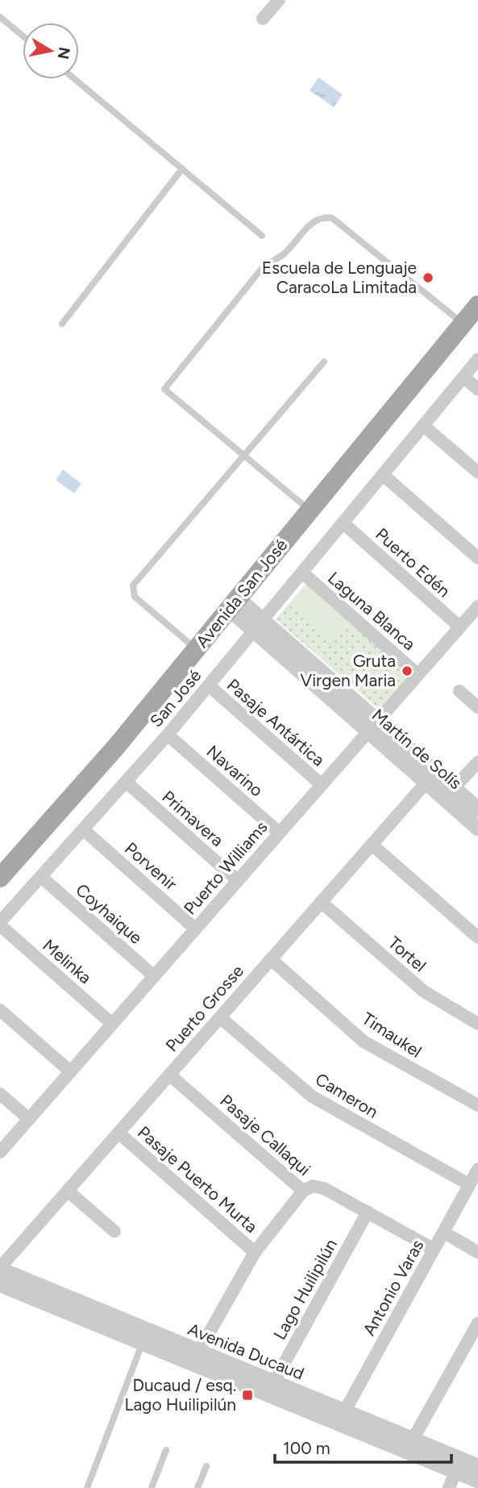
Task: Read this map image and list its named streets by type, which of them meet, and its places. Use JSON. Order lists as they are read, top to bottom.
{
  "streets": {
    "main road": ["Avenida San José"],
    "street": [
      "Puerto Edén",
      "Laguna Blanca",
      "San José",
      "Pasaje Antártica",
      "Martín de Solís",
      "Navarino",
      "Primavera",
      "Porvenir",
      "Puerto Williams",
      "Coyhaique",
      "Tortel",
      "Melinka",
      "Puerto Grosse",
      "Timaukel",
      "Cameron",
      "Pasaje Callaqui",
      "Pasaje Puerto Murta",
      "Antonio Varas",
      "Lago Huilipilún",
      "Avenida Ducaud"
    ]
  },
  "crossings": [
    ["Puerto Edén", "San José"],
    ["Puerto Edén", "Puerto Williams"],
    ["Avenida San José", "Martín de Solís"],
    ["Laguna Blanca", "San José"],
    ["Laguna Blanca", "Puerto Williams"],
    ["San José", "Pasaje Antártica"],
    ["San José", "Martín de Solís"],
    ["San José", "Navarino"],
    ["San José", "Primavera"],
    ["San José", "Porvenir"],
    ["San José", "Coyhaique"],
    ["San José", "Melinka"],
    ["Pasaje Antártica", "Puerto Williams"],
    ["Martín de Solís", "Puerto Williams"],
    ["Martín de Solís", "Puerto Grosse"],
    ["Navarino", "Puerto Williams"],
    ["Primavera", "Puerto Williams"],
    ["Porvenir", "Puerto Williams"],
    ["Puerto Williams", "Coyhaique"],
    ["Puerto Williams", "Melinka"],
    ["Tortel", "Puerto Grosse"],
    ["Puerto Grosse", "Timaukel"],
    ["Puerto Grosse", "Cameron"],
    ["Puerto Grosse", "Pasaje Callaqui"],
    ["Puerto Grosse", "Pasaje Puerto Murta"],
    ["Puerto Grosse", "Avenida Ducaud"],
    ["Cameron", "Antonio Varas"],
    ["Pasaje Callaqui", "Antonio Varas"],
    ["Pasaje Callaqui", "Lago Huilipilún"],
    ["Antonio Varas", "Avenida Ducaud"],
    ["Lago Huilipilún", "Avenida Ducaud"]
  ],
  "places": {
    "other": ["Escuela de Lenguaje CaracoLa Limitada", "Gruta Virgen Maria"],
    "transit": ["Ducaud / esq. Lago Huilipilún"]
  },
  "scale_bar": "100 m",
  "north": "right"
}
